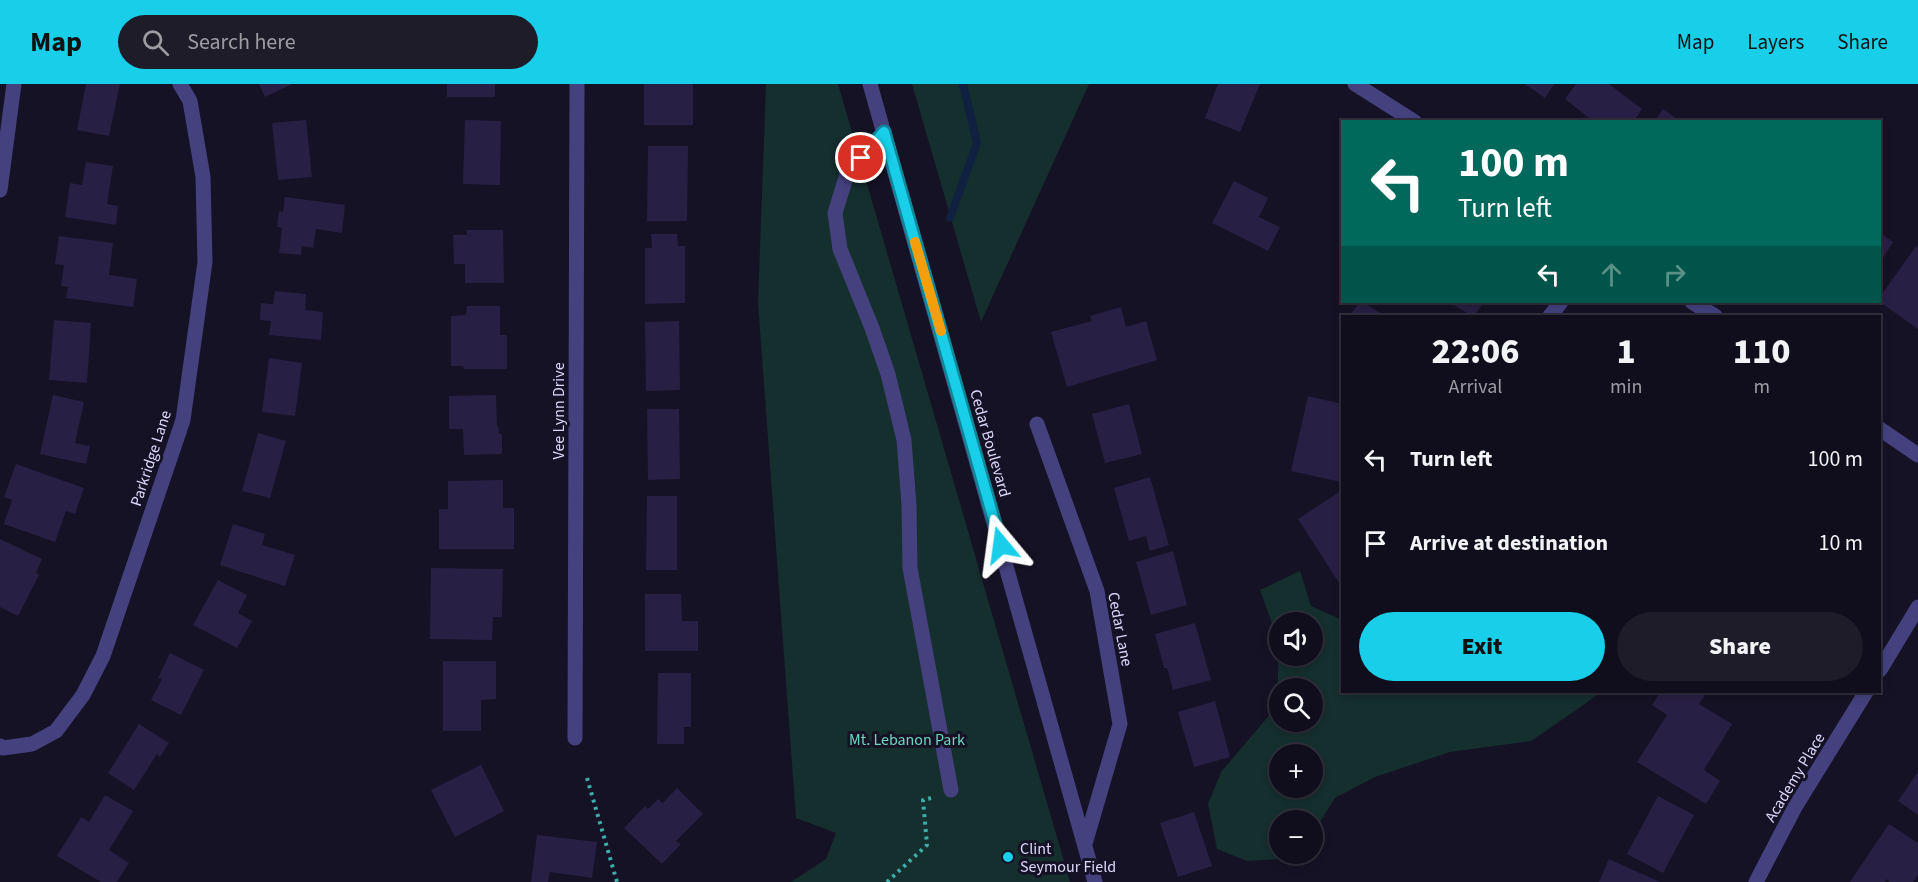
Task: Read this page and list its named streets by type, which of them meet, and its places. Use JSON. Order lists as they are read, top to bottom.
{
  "streets": {
    "street": [
      "Vee Lynn Drive",
      "Cedar Boulevard",
      "Parkridge Lane",
      "Cedar Lane",
      "Academy Place"
    ]
  },
  "crossings": [
    ["Cedar Boulevard", "Cedar Lane"]
  ],
  "parks": ["Mt. Lebanon Park"],
  "places": ["Clint Seymour Field"],
  "page": {
    "header": "Map",
    "search": "Search here",
    "nav": ["Map", "Layers", "Share"],
    "turn": ["100 m", "Turn left"],
    "eta": [
      "22:06",
      "Arrival",
      "1",
      "min",
      "110",
      "m"
    ],
    "list": [
      {
        "name": "Turn left",
        "value": "100 m"
      },
      {
        "name": "Arrive at destination",
        "value": "10 m"
      }
    ],
    "buttons": ["Exit", "Share"],
    "map_buttons": ["+", "−"]
  }
}
